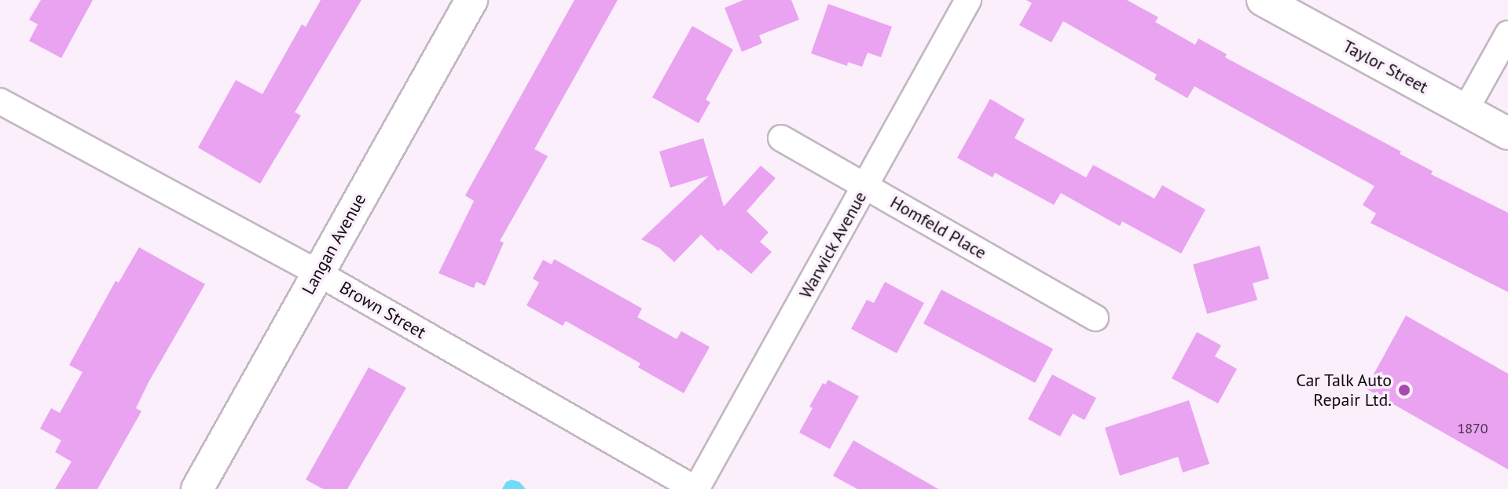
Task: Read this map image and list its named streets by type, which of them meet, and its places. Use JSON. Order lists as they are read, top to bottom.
{
  "streets": {
    "street": [
      "Taylor Street",
      "Homfeld Place",
      "Langan Avenue",
      "Warwick Avenue",
      "Brown Street"
    ]
  },
  "crossings": [
    ["Homfeld Place", "Warwick Avenue"],
    ["Langan Avenue", "Brown Street"],
    ["Warwick Avenue", "Brown Street"]
  ],
  "places": ["Car Talk Auto Repair Ltd."],
  "house_numbers": ["1870"]
}
